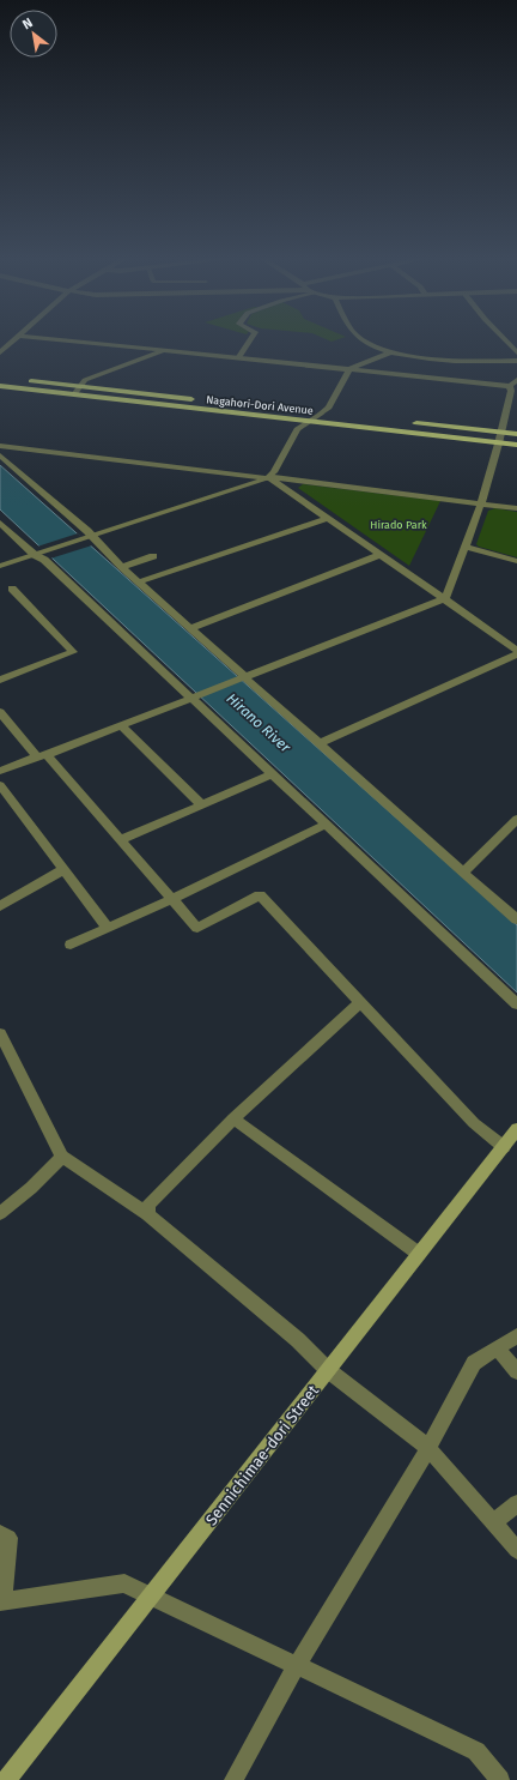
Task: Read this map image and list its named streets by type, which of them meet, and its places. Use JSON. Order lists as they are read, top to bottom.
{
  "streets": {
    "highway": ["Nagahori-Dori Avenue"],
    "main road": ["Sennichimae-dori Street"]
  },
  "water": ["Hirano River"],
  "parks": ["Hirado Park"],
  "north": "top left"
}
